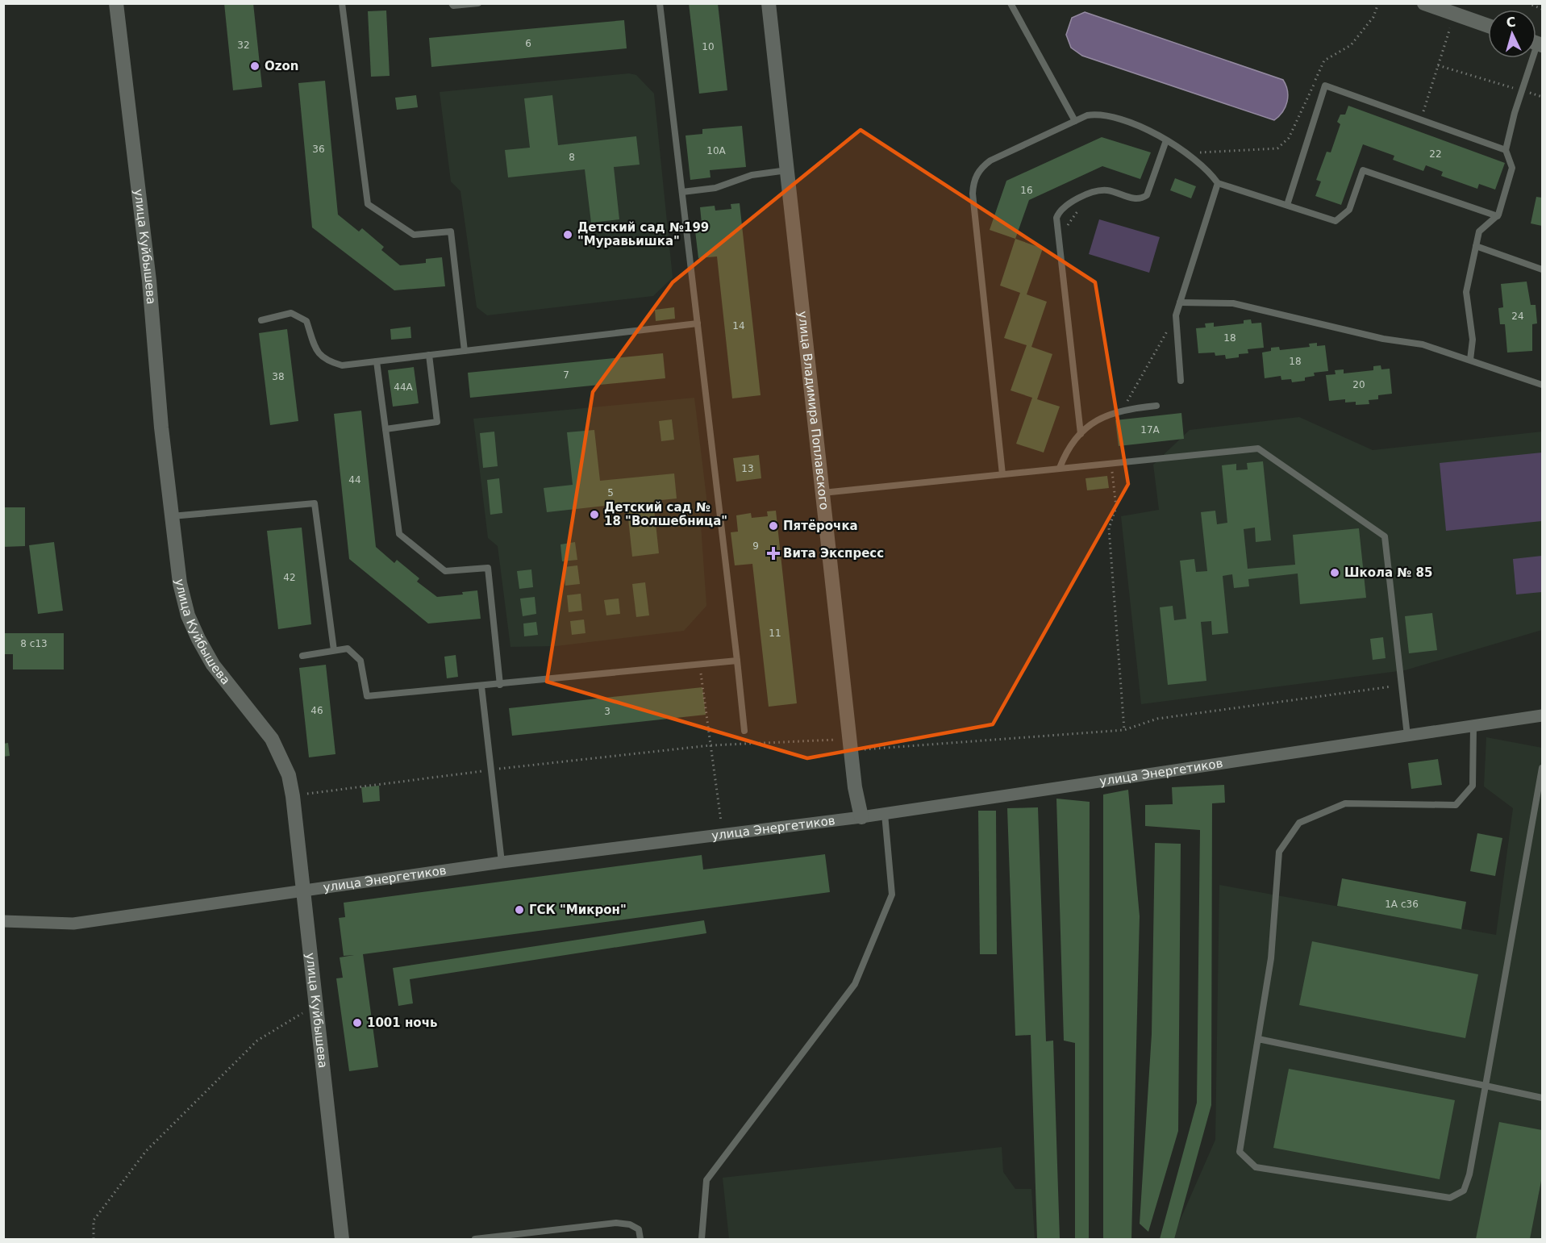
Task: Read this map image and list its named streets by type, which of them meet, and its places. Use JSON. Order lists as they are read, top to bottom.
{
  "streets": {
    "main road": ["улица Куйбышева", "улица Владимира Поплавского"],
    "street": ["улица Энергетиков"]
  },
  "crossings": [
    ["улица Куйбышева", "улица Энергетиков"],
    ["улица Владимира Поплавского", "улица Энергетиков"]
  ],
  "places": {
    "other": [
      "Ozon",
      "Детский сад №199 \"Муравьишка\"",
      "Детский сад № 18 \"Волшебница\"",
      "Пятёрочка",
      "Школа № 85",
      "ГСК \"Микрон\"",
      "1001 ночь"
    ],
    "health": ["Вита Экспресс"]
  },
  "house_numbers": [
    "6",
    "32",
    "10",
    "36",
    "10А",
    "22",
    "8",
    "16",
    "24",
    "14",
    "18",
    "18",
    "7",
    "38",
    "20",
    "44А",
    "17А",
    "13",
    "44",
    "5",
    "9",
    "42",
    "11",
    "8 с13",
    "46",
    "3",
    "1А с36"
  ],
  "north": "top"
}
